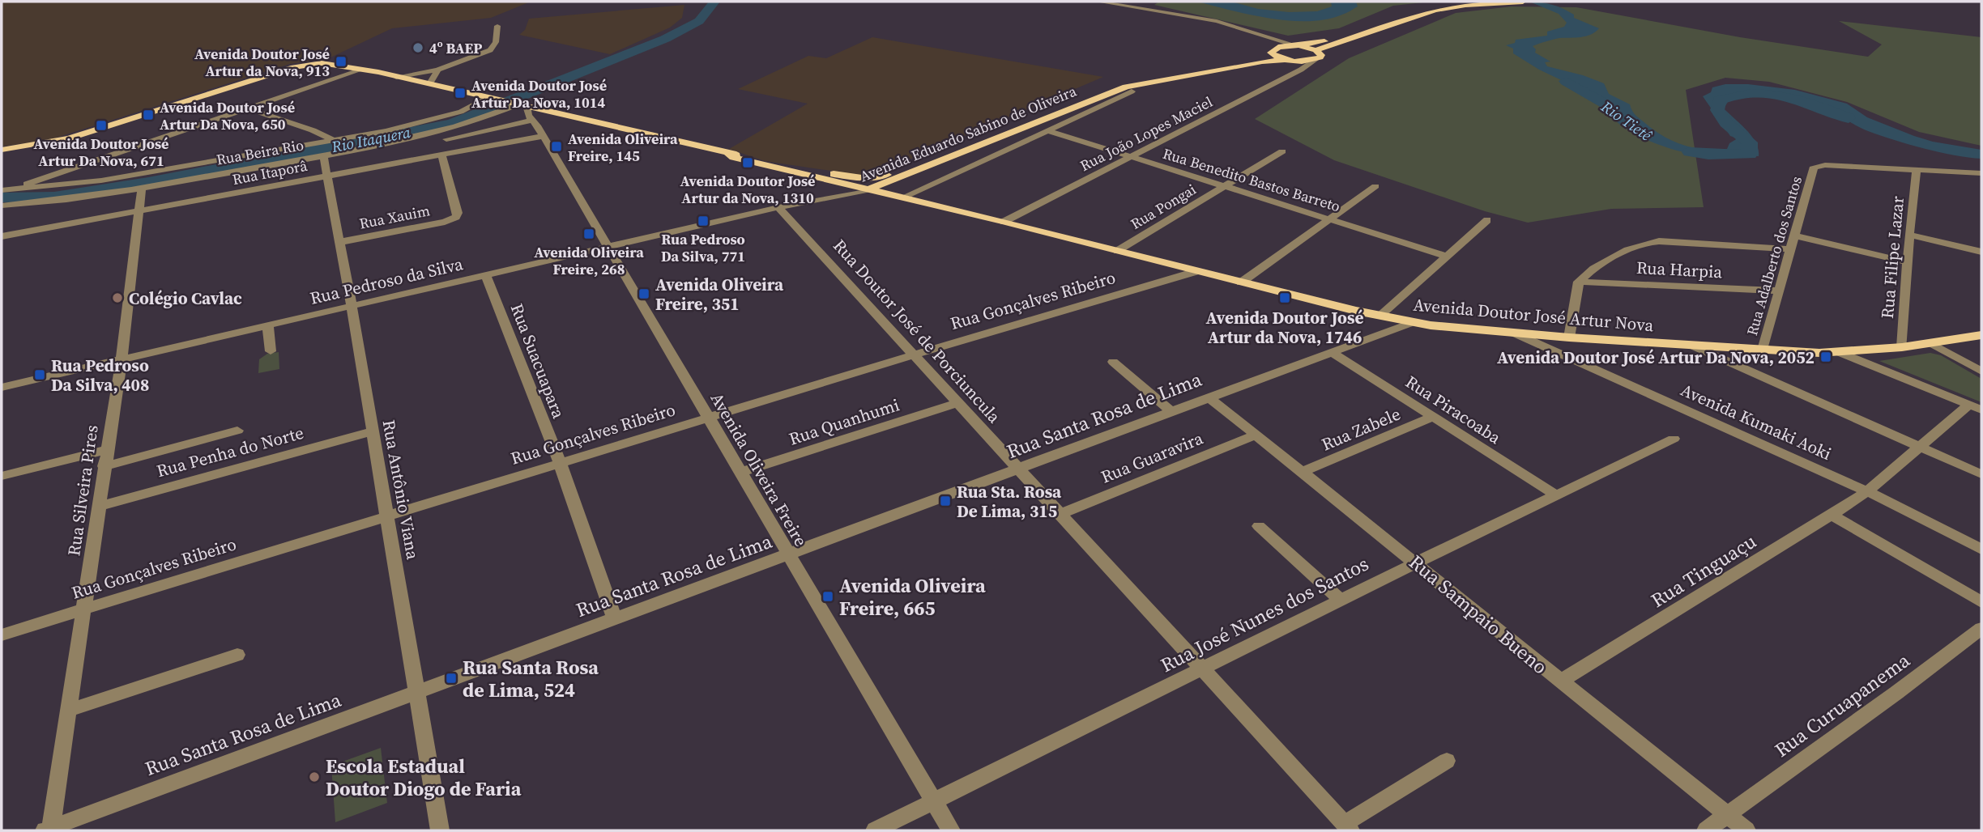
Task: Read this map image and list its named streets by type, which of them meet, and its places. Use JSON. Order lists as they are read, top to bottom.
{
  "streets": {
    "main road": ["Avenida Eduardo Sabino de Oliveira", "Avenida Doutor José Artur Nova"],
    "street": [
      "Rua João Lopes Maciel",
      "Rua Beira Rio",
      "Rua Itaporâ",
      "Rua Benedito Bastos Barreto",
      "Rua Pongai",
      "Rua Xauim",
      "Rua Adalberto dos Santos",
      "Rua Filipe Lazar",
      "Rua Harpia",
      "Rua Pedroso da Silva",
      "Rua Gonçalves Ribeiro",
      "Rua Doutor José de Porciuncula",
      "Rua Suacuapara",
      "Rua Piracoaba",
      "Rua Santa Rosa de Lima",
      "Rua Quanhumi",
      "Avenida Kumaki Aoki",
      "Rua Zabele",
      "Rua Penha do Norte",
      "Rua Guaravira",
      "Avenida Oliveira Freire",
      "Rua Antônio Viana",
      "Rua Silveira Pires",
      "Rua Tinguaçu",
      "Rua José Nunes dos Santos",
      "Rua Sampaio Bueno",
      "Rua Curuapanema"
    ]
  },
  "crossings": [
    ["Avenida Eduardo Sabino de Oliveira", "Rua João Lopes Maciel"],
    ["Avenida Eduardo Sabino de Oliveira", "Rua Pedroso da Silva"],
    ["Avenida Eduardo Sabino de Oliveira", "Avenida Doutor José Artur Nova"],
    ["Rua João Lopes Maciel", "Rua Benedito Bastos Barreto"],
    ["Rua João Lopes Maciel", "Avenida Doutor José Artur Nova"],
    ["Rua Beira Rio", "Avenida Doutor José Artur Nova"],
    ["Rua Beira Rio", "Avenida Oliveira Freire"],
    ["Rua Beira Rio", "Rua Antônio Viana"],
    ["Rua Beira Rio", "Rua Silveira Pires"],
    ["Rua Itaporâ", "Rua Xauim"],
    ["Rua Itaporâ", "Avenida Oliveira Freire"],
    ["Rua Itaporâ", "Rua Antônio Viana"],
    ["Rua Itaporâ", "Rua Silveira Pires"],
    ["Rua Benedito Bastos Barreto", "Rua Pongai"],
    ["Rua Pongai", "Avenida Doutor José Artur Nova"],
    ["Rua Xauim", "Rua Antônio Viana"],
    ["Rua Adalberto dos Santos", "Rua Filipe Lazar"],
    ["Rua Adalberto dos Santos", "Rua Harpia"],
    ["Rua Adalberto dos Santos", "Avenida Doutor José Artur Nova"],
    ["Rua Filipe Lazar", "Avenida Doutor José Artur Nova"],
    ["Rua Pedroso da Silva", "Rua Doutor José de Porciuncula"],
    ["Rua Pedroso da Silva", "Rua Suacuapara"],
    ["Rua Pedroso da Silva", "Avenida Oliveira Freire"],
    ["Rua Pedroso da Silva", "Rua Antônio Viana"],
    ["Rua Pedroso da Silva", "Rua Silveira Pires"],
    ["Rua Gonçalves Ribeiro", "Avenida Doutor José Artur Nova"],
    ["Rua Gonçalves Ribeiro", "Rua Doutor José de Porciuncula"],
    ["Rua Gonçalves Ribeiro", "Rua Suacuapara"],
    ["Rua Gonçalves Ribeiro", "Avenida Oliveira Freire"],
    ["Rua Gonçalves Ribeiro", "Rua Antônio Viana"],
    ["Rua Gonçalves Ribeiro", "Rua Silveira Pires"],
    ["Avenida Doutor José Artur Nova", "Rua Santa Rosa de Lima"],
    ["Avenida Doutor José Artur Nova", "Avenida Kumaki Aoki"],
    ["Avenida Doutor José Artur Nova", "Avenida Oliveira Freire"],
    ["Rua Doutor José de Porciuncula", "Rua Santa Rosa de Lima"],
    ["Rua Doutor José de Porciuncula", "Rua Quanhumi"],
    ["Rua Doutor José de Porciuncula", "Rua Guaravira"],
    ["Rua Doutor José de Porciuncula", "Rua José Nunes dos Santos"],
    ["Rua Suacuapara", "Rua Santa Rosa de Lima"],
    ["Rua Piracoaba", "Rua Santa Rosa de Lima"],
    ["Rua Piracoaba", "Rua Zabele"],
    ["Rua Piracoaba", "Rua José Nunes dos Santos"],
    ["Rua Santa Rosa de Lima", "Avenida Oliveira Freire"],
    ["Rua Santa Rosa de Lima", "Rua Antônio Viana"],
    ["Rua Santa Rosa de Lima", "Rua Silveira Pires"],
    ["Rua Santa Rosa de Lima", "Rua Sampaio Bueno"],
    ["Rua Quanhumi", "Avenida Oliveira Freire"],
    ["Avenida Kumaki Aoki", "Rua Tinguaçu"],
    ["Rua Zabele", "Rua Sampaio Bueno"],
    ["Rua Penha do Norte", "Rua Antônio Viana"],
    ["Rua Penha do Norte", "Rua Silveira Pires"],
    ["Rua Guaravira", "Rua Sampaio Bueno"],
    ["Avenida Oliveira Freire", "Rua José Nunes dos Santos"],
    ["Rua Tinguaçu", "Rua Sampaio Bueno"],
    ["Rua José Nunes dos Santos", "Rua Sampaio Bueno"],
    ["Rua Sampaio Bueno", "Rua Curuapanema"]
  ],
  "water": ["Rio Tietê", "Rio Itaquera"],
  "places": {
    "other": ["4º BAEP", "Colégio Cavlac", "Escola Estadual Doutor Diogo de Faria"],
    "transit": [
      "Avenida Doutor José Artur da Nova, 913",
      "Avenida Doutor José Artur Da Nova, 1014",
      "Avenida Doutor José Artur Da Nova, 650",
      "Avenida Doutor José Artur Da Nova, 671",
      "Avenida Oliveira Freire, 145",
      "Avenida Doutor José Artur da Nova, 1310",
      "Rua Pedroso Da Silva, 771",
      "Avenida Oliveira Freire, 268",
      "Avenida Oliveira Freire, 351",
      "Avenida Doutor José Artur da Nova, 1746",
      "Avenida Doutor José Artur Da Nova, 2052",
      "Rua Pedroso Da Silva, 408",
      "Rua Sta. Rosa De Lima, 315",
      "Avenida Oliveira Freire, 665",
      "Rua Santa Rosa de Lima, 524"
    ]
  }
}
